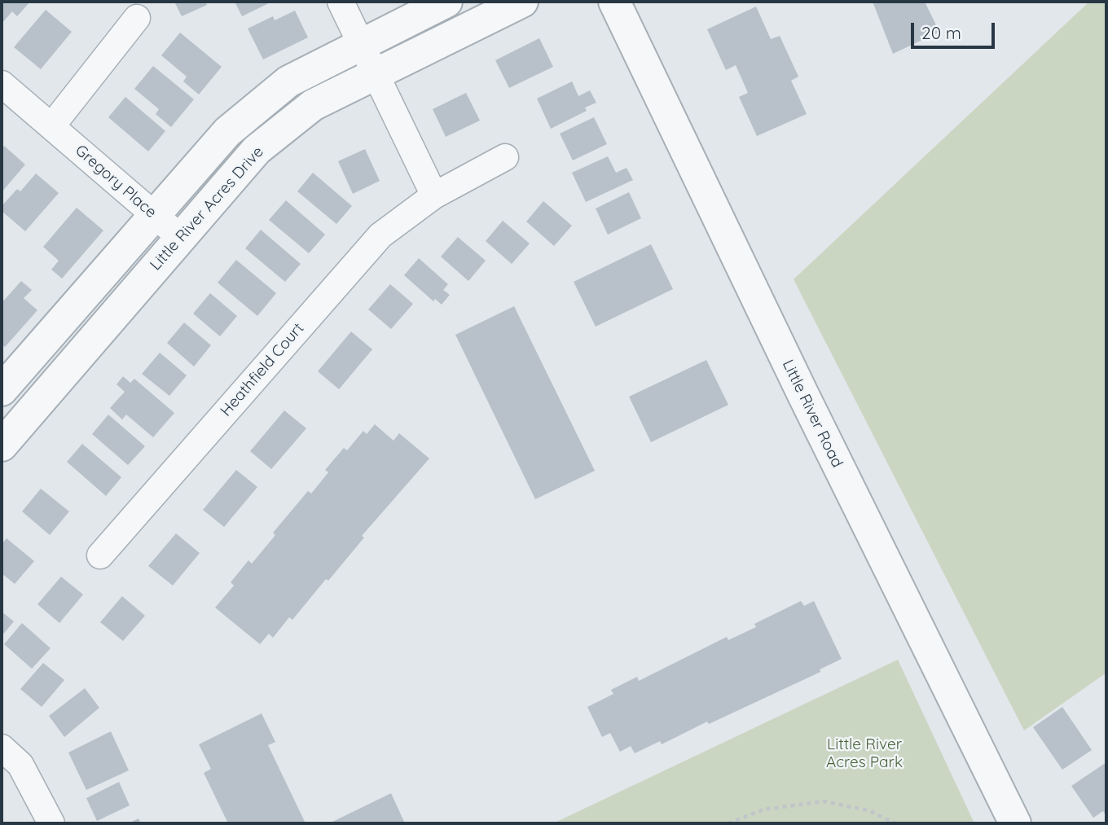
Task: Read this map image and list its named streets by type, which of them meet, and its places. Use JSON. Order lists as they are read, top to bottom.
{
  "streets": {
    "street": [
      "Gregory Place",
      "Little River Acres Drive",
      "Heathfield Court",
      "Little River Road"
    ]
  },
  "crossings": [
    ["Gregory Place", "Little River Acres Drive"]
  ],
  "parks": ["Little River Acres Park"],
  "scale_bar": "20 m"
}
